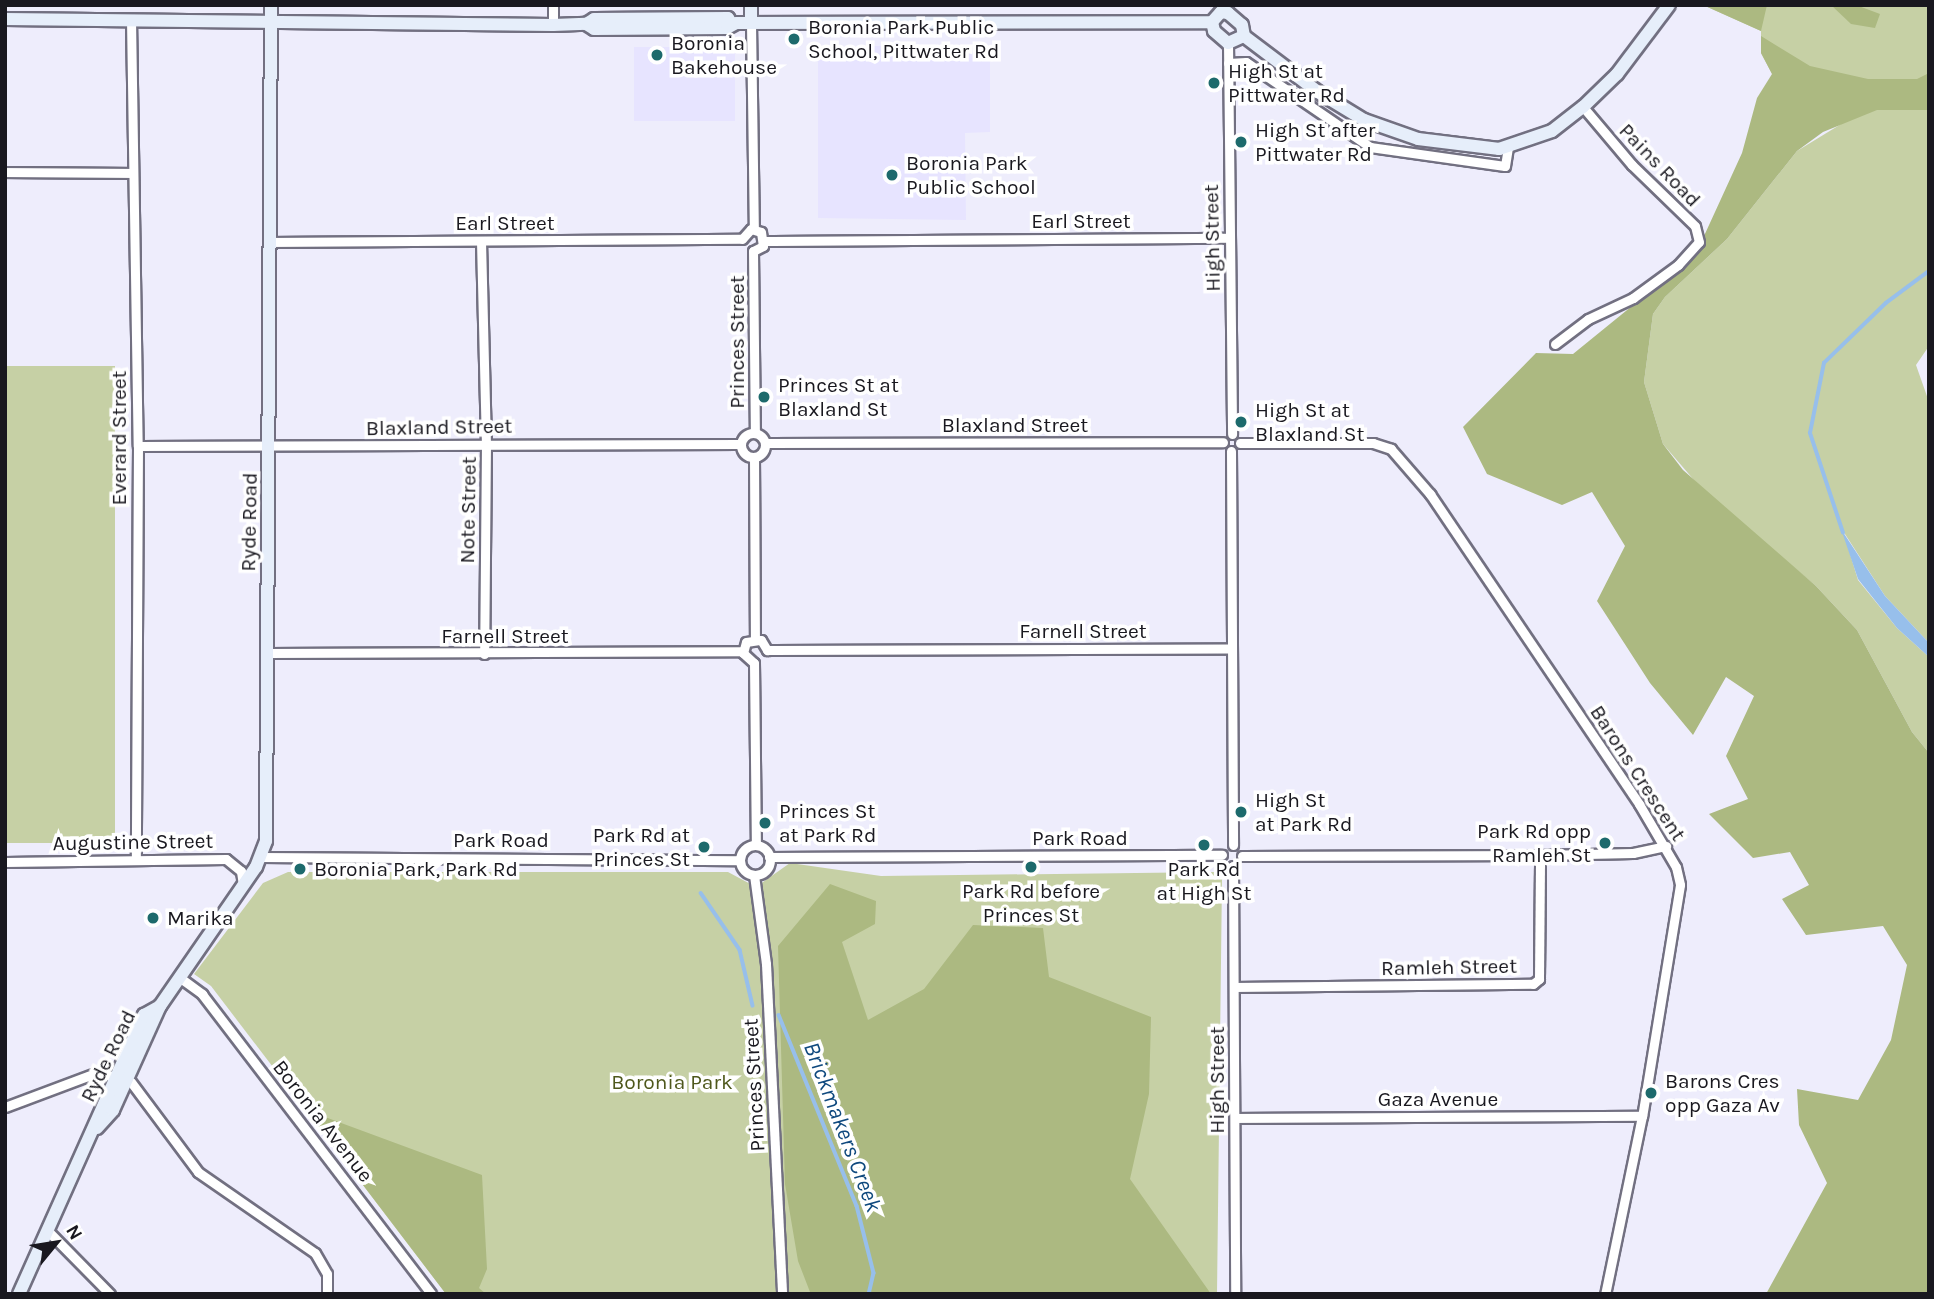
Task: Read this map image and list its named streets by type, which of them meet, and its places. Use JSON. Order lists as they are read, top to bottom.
{
  "streets": {
    "main road": ["Ryde Road"],
    "street": [
      "Pains Road",
      "Earl Street",
      "High Street",
      "Princes Street",
      "Blaxland Street",
      "Everard Street",
      "Note Street",
      "Farnell Street",
      "Barons Crescent",
      "Park Road",
      "Augustine Street",
      "Ramleh Street",
      "Gaza Avenue",
      "Boronia Avenue"
    ]
  },
  "crossings": [
    ["Earl Street", "High Street"],
    ["Earl Street", "Princes Street"],
    ["Earl Street", "Note Street"],
    ["Earl Street", "Ryde Road"],
    ["High Street", "Ramleh Street"],
    ["High Street", "Gaza Avenue"],
    ["Princes Street", "Blaxland Street"],
    ["Princes Street", "Park Road"],
    ["Blaxland Street", "Everard Street"],
    ["Blaxland Street", "Note Street"],
    ["Blaxland Street", "Ryde Road"],
    ["Everard Street", "Augustine Street"],
    ["Note Street", "Farnell Street"],
    ["Ryde Road", "Farnell Street"],
    ["Ryde Road", "Park Road"],
    ["Ryde Road", "Augustine Street"],
    ["Ryde Road", "Boronia Avenue"],
    ["Barons Crescent", "Gaza Avenue"]
  ],
  "water": ["Brickmakers Creek"],
  "parks": ["Boronia Park"],
  "places": [
    "Boronia Park Public School, Pittwater Rd",
    "Boronia Bakehouse",
    "High St at Pittwater Rd",
    "High St after Pittwater Rd",
    "Boronia Park Public School",
    "Princes St at Blaxland St",
    "High St at Blaxland St",
    "High St at Park Rd",
    "Princes St at Park Rd",
    "Park Rd opp Ramleh St",
    "Park Rd at High St",
    "Park Rd at Princes St",
    "Park Rd before Princes St",
    "Boronia Park, Park Rd",
    "Marika",
    "Barons Cres opp Gaza Av"
  ],
  "north": "top right"
}
